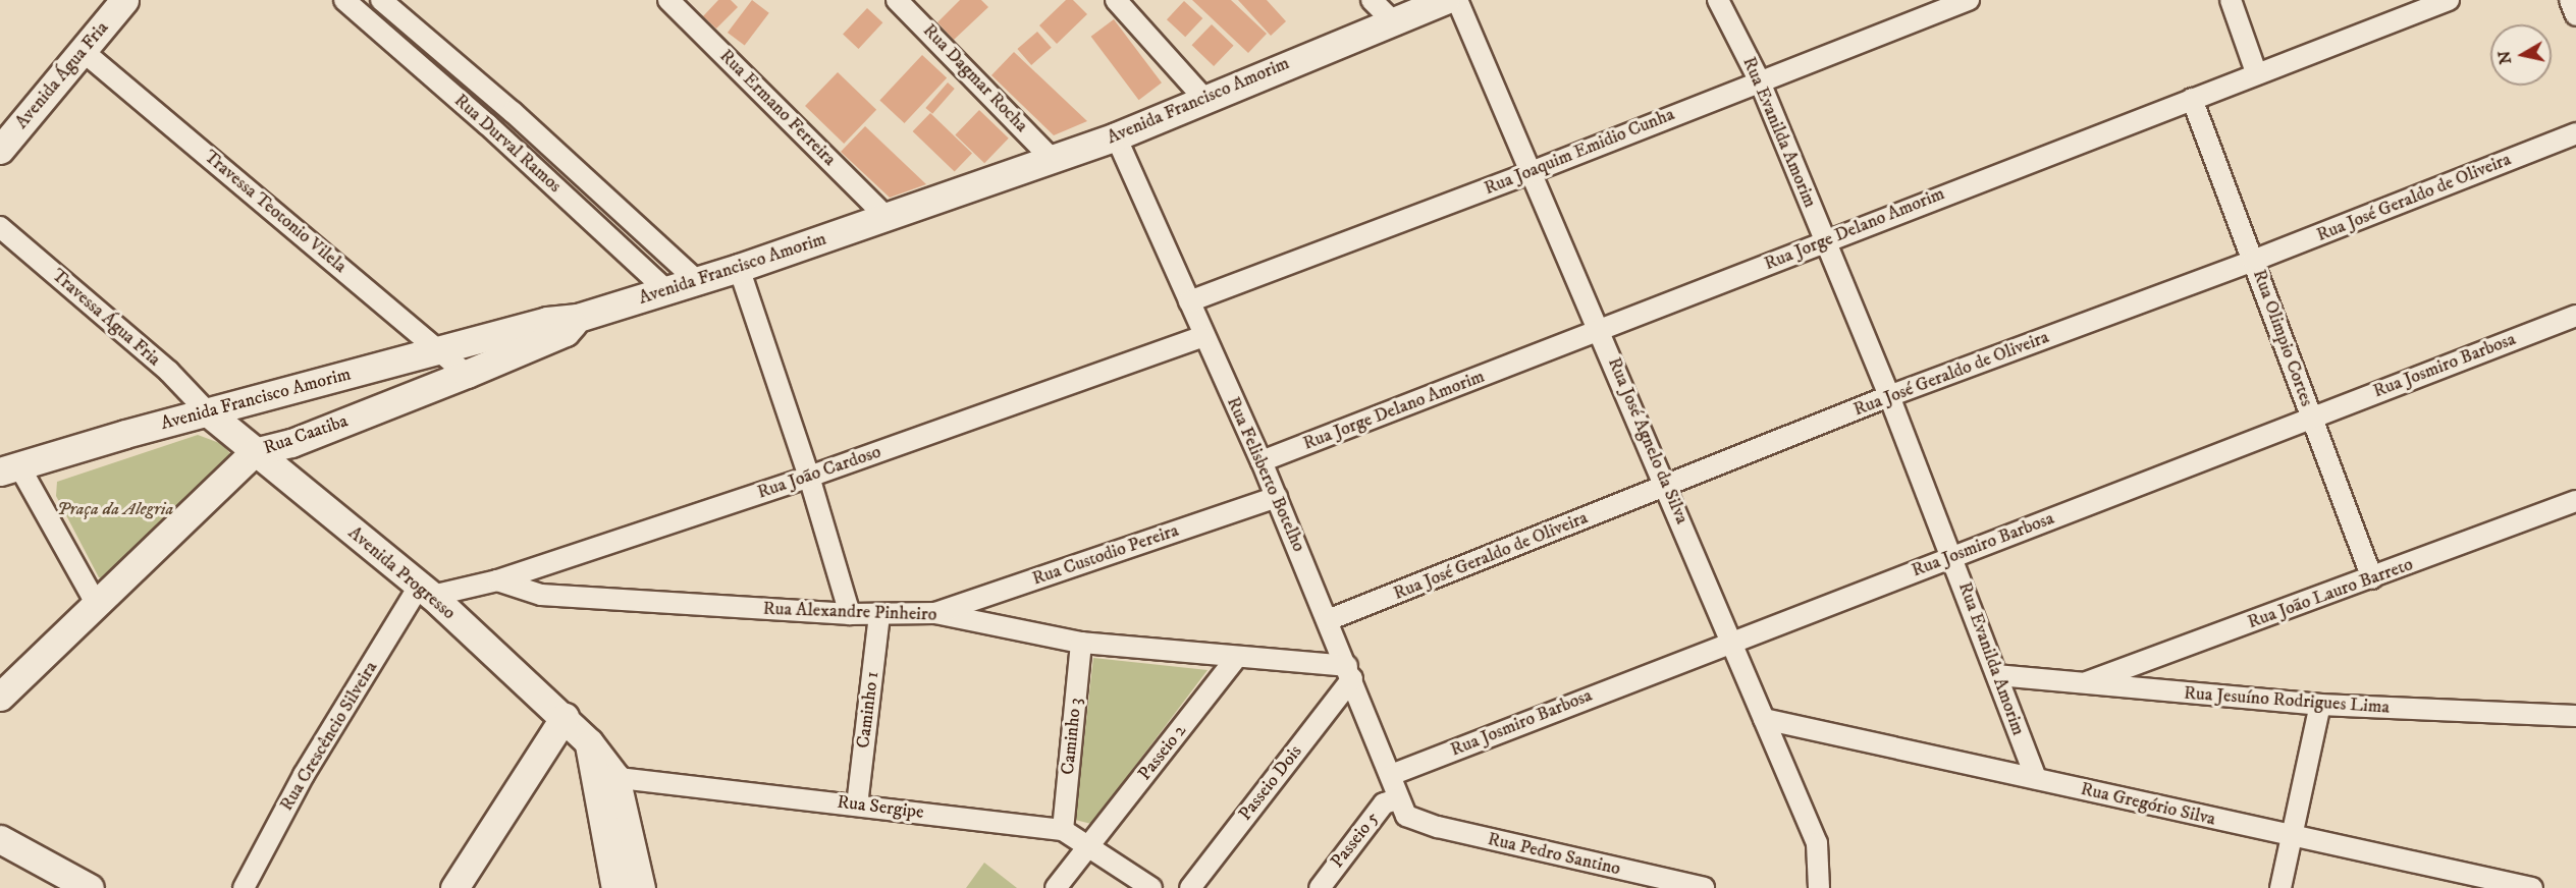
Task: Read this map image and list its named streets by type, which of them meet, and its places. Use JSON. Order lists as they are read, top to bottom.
{
  "streets": {
    "main road": [
      "Avenida Água Fria",
      "Avenida Francisco Amorim",
      "Rua Caatiba",
      "Avenida Progresso"
    ],
    "street": [
      "Rua Dagmar Rocha",
      "Rua Ermano Ferreira",
      "Rua Evanilda Amorim",
      "Rua Durval Ramos",
      "Rua Joaquim Emidio Cunha",
      "Rua José Geraldo de Oliveira",
      "Travessa Teotonio Vilela",
      "Rua Jorge Delano Amorim",
      "Travessa Água Fria",
      "Rua Olimpio Cortes",
      "Rua Josmiro Barbosa",
      "Rua José Agnelo da Silva",
      "Rua João Cardoso",
      "Rua Felisberto Botelho",
      "Rua Custodio Pereira",
      "Rua João Lauro Barreto",
      "Rua Alexandre Pinheiro",
      "Rua Jesuíno Rodrigues Lima",
      "Caminho 1",
      "Rua Crescêncio Silveira",
      "Caminho 3",
      "Passeio 2",
      "Passeio Dois",
      "Rua Gregório Silva",
      "Rua Sergipe",
      "Passeio 5",
      "Rua Pedro Santino"
    ]
  },
  "crossings": [
    ["Avenida Água Fria", "Travessa Teotonio Vilela"],
    ["Rua Dagmar Rocha", "Avenida Francisco Amorim"],
    ["Avenida Francisco Amorim", "Rua Ermano Ferreira"],
    ["Avenida Francisco Amorim", "Rua Durval Ramos"],
    ["Avenida Francisco Amorim", "Travessa Teotonio Vilela"],
    ["Avenida Francisco Amorim", "Travessa Água Fria"],
    ["Avenida Francisco Amorim", "Rua Caatiba"],
    ["Avenida Francisco Amorim", "Rua Felisberto Botelho"],
    ["Avenida Francisco Amorim", "Avenida Progresso"],
    ["Rua Evanilda Amorim", "Rua Joaquim Emidio Cunha"],
    ["Rua Evanilda Amorim", "Rua José Geraldo de Oliveira"],
    ["Rua Evanilda Amorim", "Rua Jorge Delano Amorim"],
    ["Rua Evanilda Amorim", "Rua Josmiro Barbosa"],
    ["Rua Evanilda Amorim", "Rua Jesuíno Rodrigues Lima"],
    ["Rua Evanilda Amorim", "Rua Gregório Silva"],
    ["Rua Joaquim Emidio Cunha", "Rua José Agnelo da Silva"],
    ["Rua Joaquim Emidio Cunha", "Rua Felisberto Botelho"],
    ["Rua José Geraldo de Oliveira", "Rua Olimpio Cortes"],
    ["Rua José Geraldo de Oliveira", "Rua José Agnelo da Silva"],
    ["Rua José Geraldo de Oliveira", "Rua Felisberto Botelho"],
    ["Travessa Teotonio Vilela", "Rua Caatiba"],
    ["Rua Jorge Delano Amorim", "Rua Olimpio Cortes"],
    ["Rua Jorge Delano Amorim", "Rua José Agnelo da Silva"],
    ["Rua Jorge Delano Amorim", "Rua Felisberto Botelho"],
    ["Travessa Água Fria", "Avenida Progresso"],
    ["Rua Olimpio Cortes", "Rua Josmiro Barbosa"],
    ["Rua Olimpio Cortes", "Rua João Lauro Barreto"],
    ["Rua Josmiro Barbosa", "Rua José Agnelo da Silva"],
    ["Rua Josmiro Barbosa", "Rua Felisberto Botelho"],
    ["Rua Caatiba", "Avenida Progresso"],
    ["Rua José Agnelo da Silva", "Rua Gregório Silva"],
    ["Rua João Cardoso", "Rua Felisberto Botelho"],
    ["Rua João Cardoso", "Avenida Progresso"],
    ["Rua João Cardoso", "Rua Alexandre Pinheiro"],
    ["Rua João Cardoso", "Rua Crescêncio Silveira"],
    ["Rua Felisberto Botelho", "Rua Custodio Pereira"],
    ["Rua Felisberto Botelho", "Rua Alexandre Pinheiro"],
    ["Rua Felisberto Botelho", "Passeio Dois"],
    ["Rua Felisberto Botelho", "Passeio 5"],
    ["Rua Felisberto Botelho", "Rua Pedro Santino"],
    ["Rua Custodio Pereira", "Rua Alexandre Pinheiro"],
    ["Avenida Progresso", "Rua Crescêncio Silveira"],
    ["Avenida Progresso", "Rua Sergipe"],
    ["Rua João Lauro Barreto", "Rua Jesuíno Rodrigues Lima"],
    ["Rua Alexandre Pinheiro", "Caminho 1"],
    ["Rua Alexandre Pinheiro", "Caminho 3"],
    ["Rua Alexandre Pinheiro", "Passeio 2"],
    ["Rua Alexandre Pinheiro", "Passeio Dois"],
    ["Caminho 1", "Rua Sergipe"],
    ["Caminho 3", "Rua Sergipe"],
    ["Passeio 2", "Rua Sergipe"],
    ["Passeio 5", "Rua Pedro Santino"]
  ],
  "parks": ["Praça da Alegria"],
  "north": "left"
}
